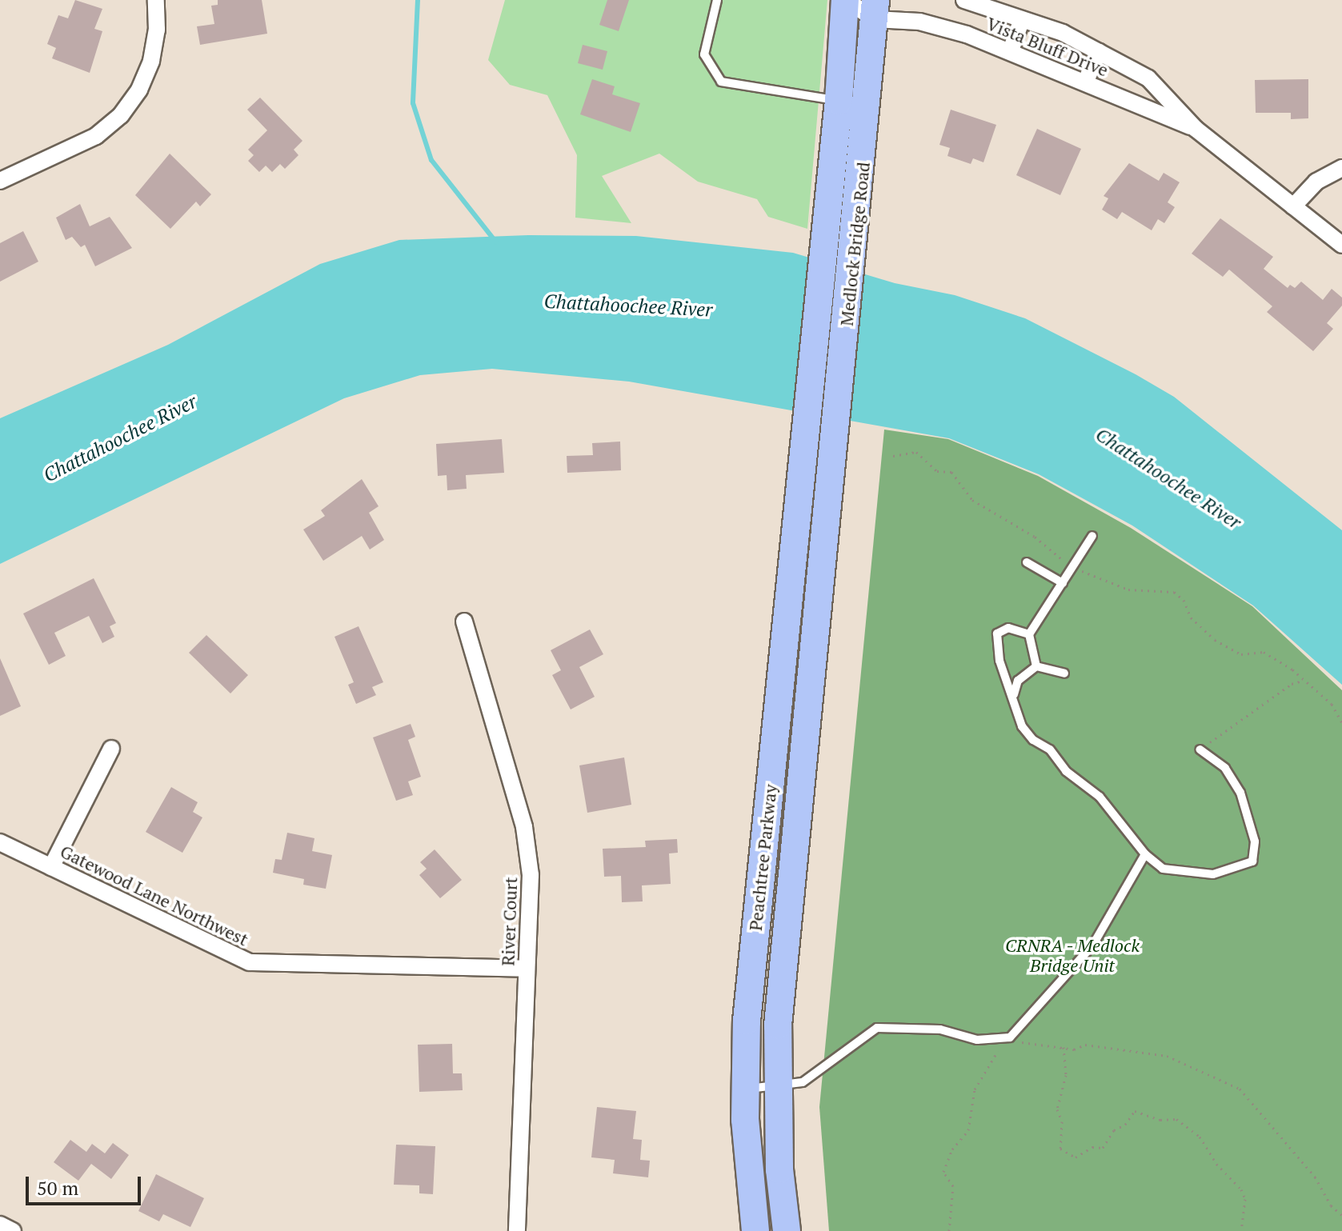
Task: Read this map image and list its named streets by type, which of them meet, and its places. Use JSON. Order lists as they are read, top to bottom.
{
  "streets": {
    "highway": ["Medlock Bridge Road", "Peachtree Parkway"],
    "street": ["Vista Bluff Drive", "Gatewood Lane Northwest", "River Court"]
  },
  "crossings": [
    ["Vista Bluff Drive", "Medlock Bridge Road"],
    ["Medlock Bridge Road", "Peachtree Parkway"],
    ["Gatewood Lane Northwest", "River Court"]
  ],
  "water": ["Chattahoochee River"],
  "parks": ["CRNRA - Medlock Bridge Unit"],
  "scale_bar": "50 m"
}
